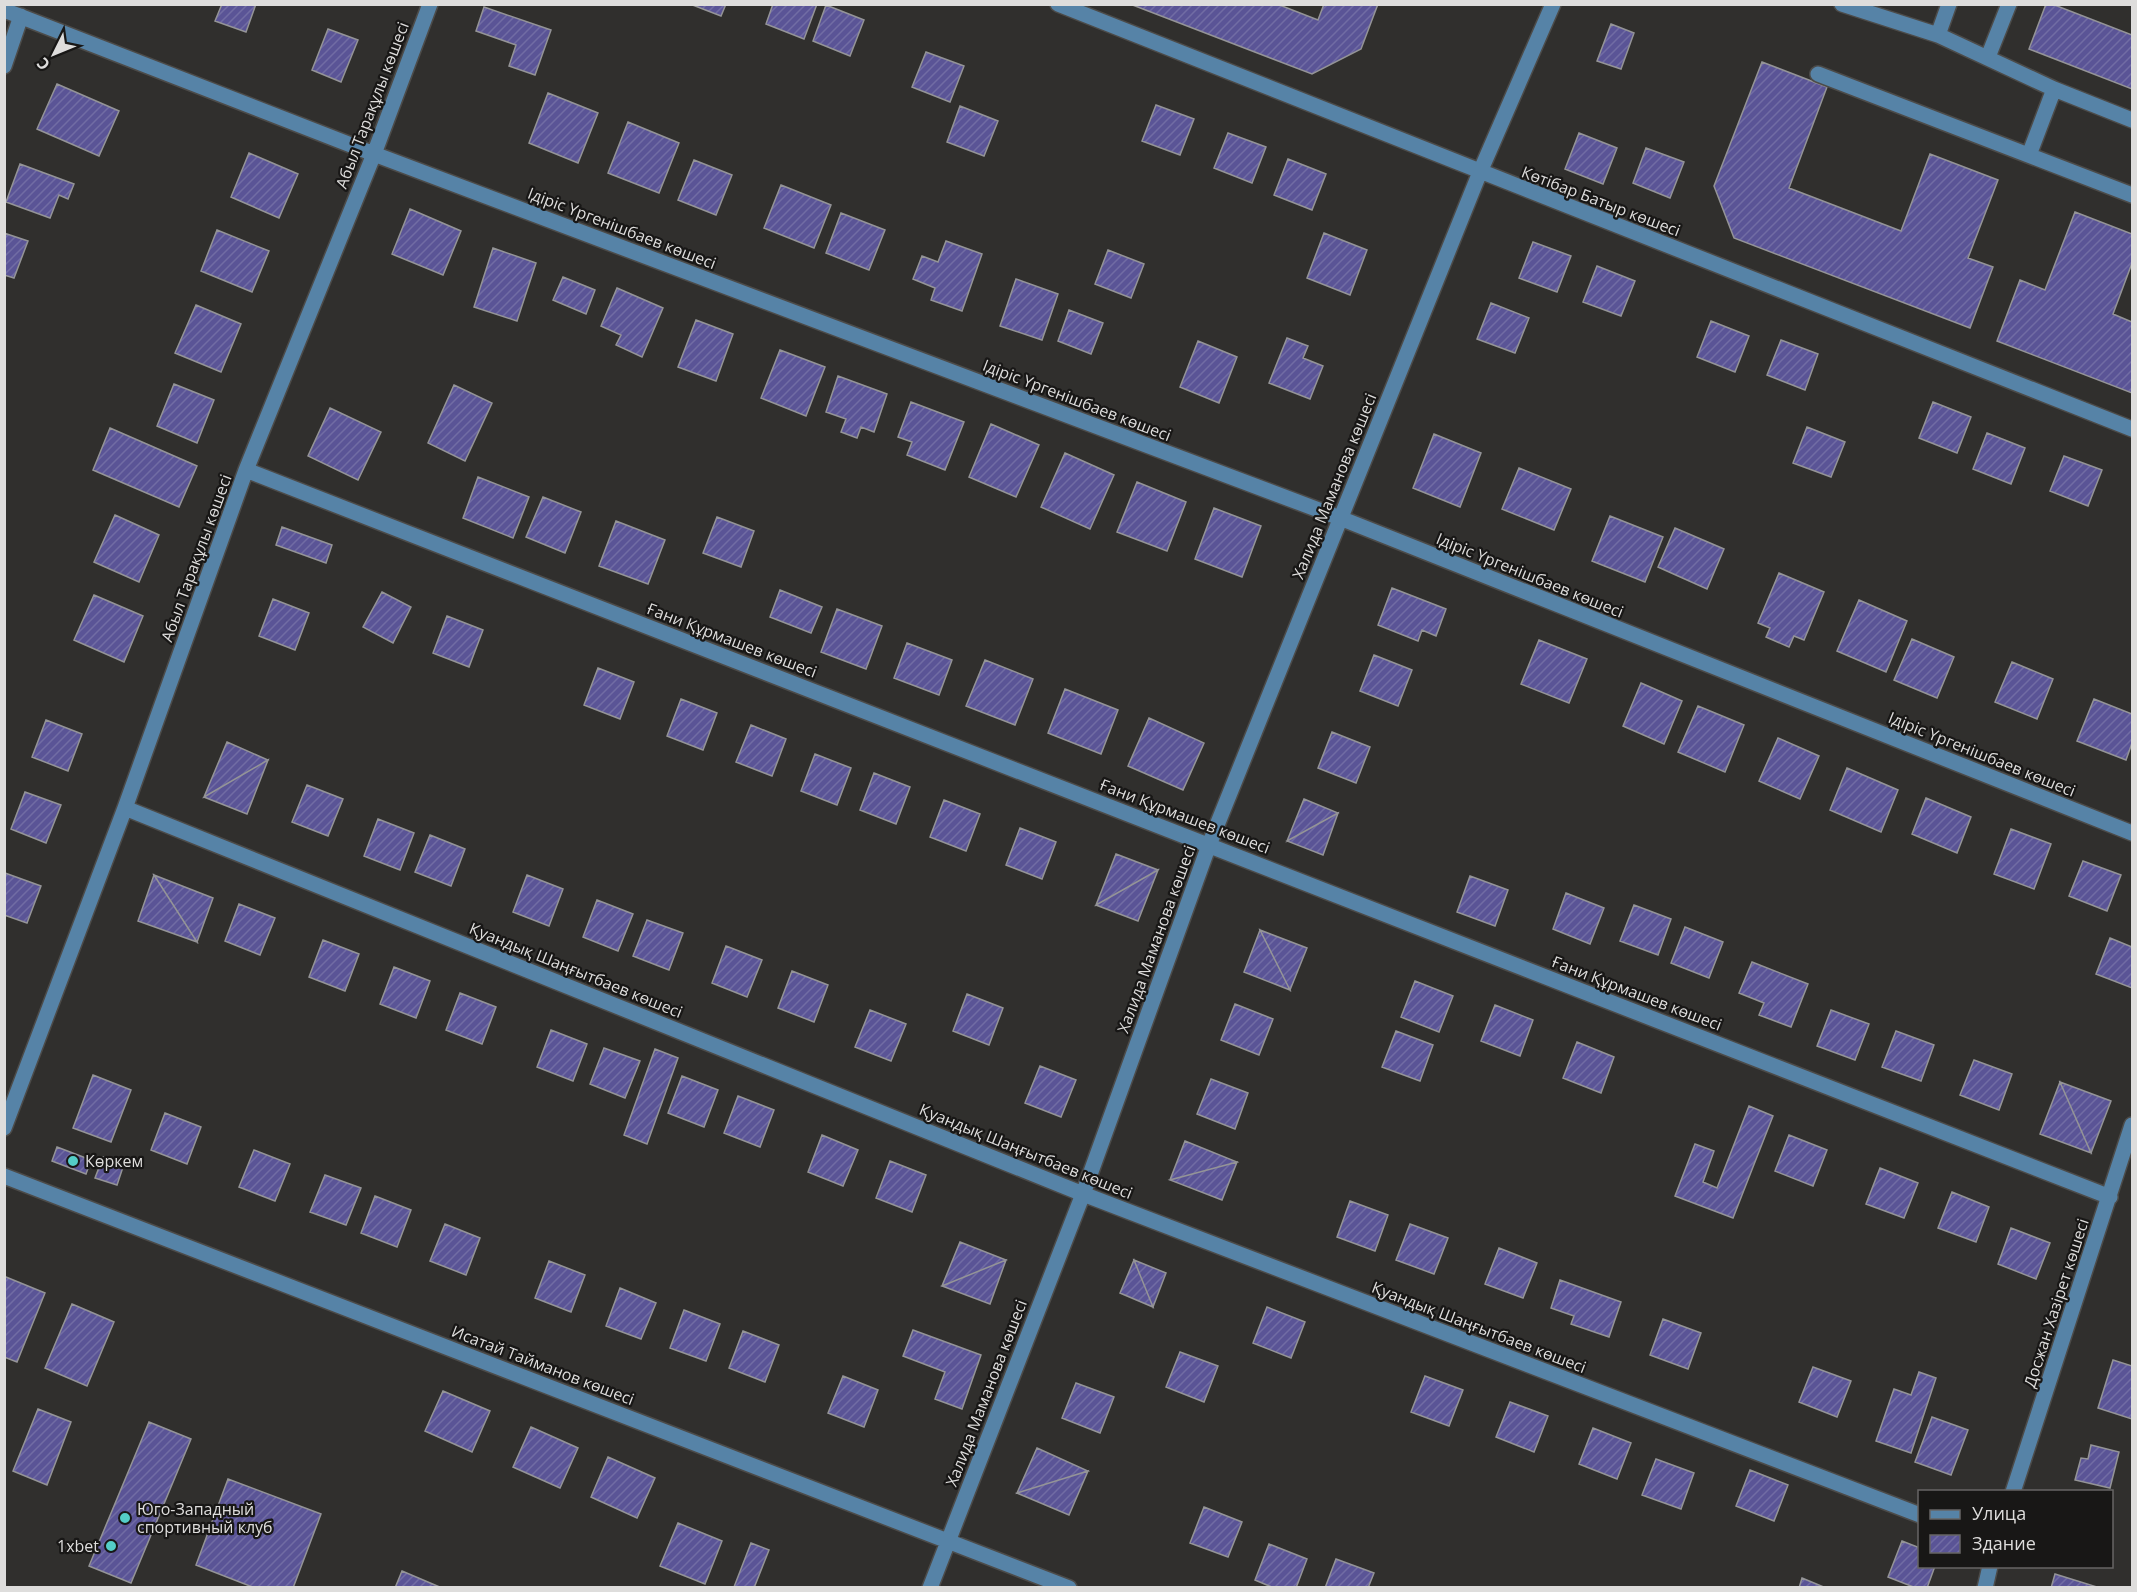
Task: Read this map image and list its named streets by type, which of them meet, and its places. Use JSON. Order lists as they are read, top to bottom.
{
  "streets": {
    "street": [
      "Абыл Тарақұлы көшесі",
      "Көтібар Батыр көшесі",
      "Ідіріс Үргенішбаев көшесі",
      "Халида Маманова көшесі",
      "Ғани Құрмашев көшесі",
      "Қуандық Шаңғытбаев көшесі",
      "Досжан Хазірет көшесі",
      "Исатай Тайманов көшесі"
    ]
  },
  "crossings": [
    ["Абыл Тарақұлы көшесі", "Ідіріс Үргенішбаев көшесі"],
    ["Абыл Тарақұлы көшесі", "Ғани Құрмашев көшесі"],
    ["Абыл Тарақұлы көшесі", "Қуандық Шаңғытбаев көшесі"],
    ["Көтібар Батыр көшесі", "Халида Маманова көшесі"],
    ["Ідіріс Үргенішбаев көшесі", "Халида Маманова көшесі"],
    ["Халида Маманова көшесі", "Ғани Құрмашев көшесі"],
    ["Халида Маманова көшесі", "Қуандық Шаңғытбаев көшесі"],
    ["Халида Маманова көшесі", "Исатай Тайманов көшесі"],
    ["Ғани Құрмашев көшесі", "Досжан Хазірет көшесі"]
  ],
  "places": ["Көркем", "Юго-Западный спортивный клуб", "1xbet"],
  "legend": ["Улица", "Здание"],
  "north": "bottom left"
}
